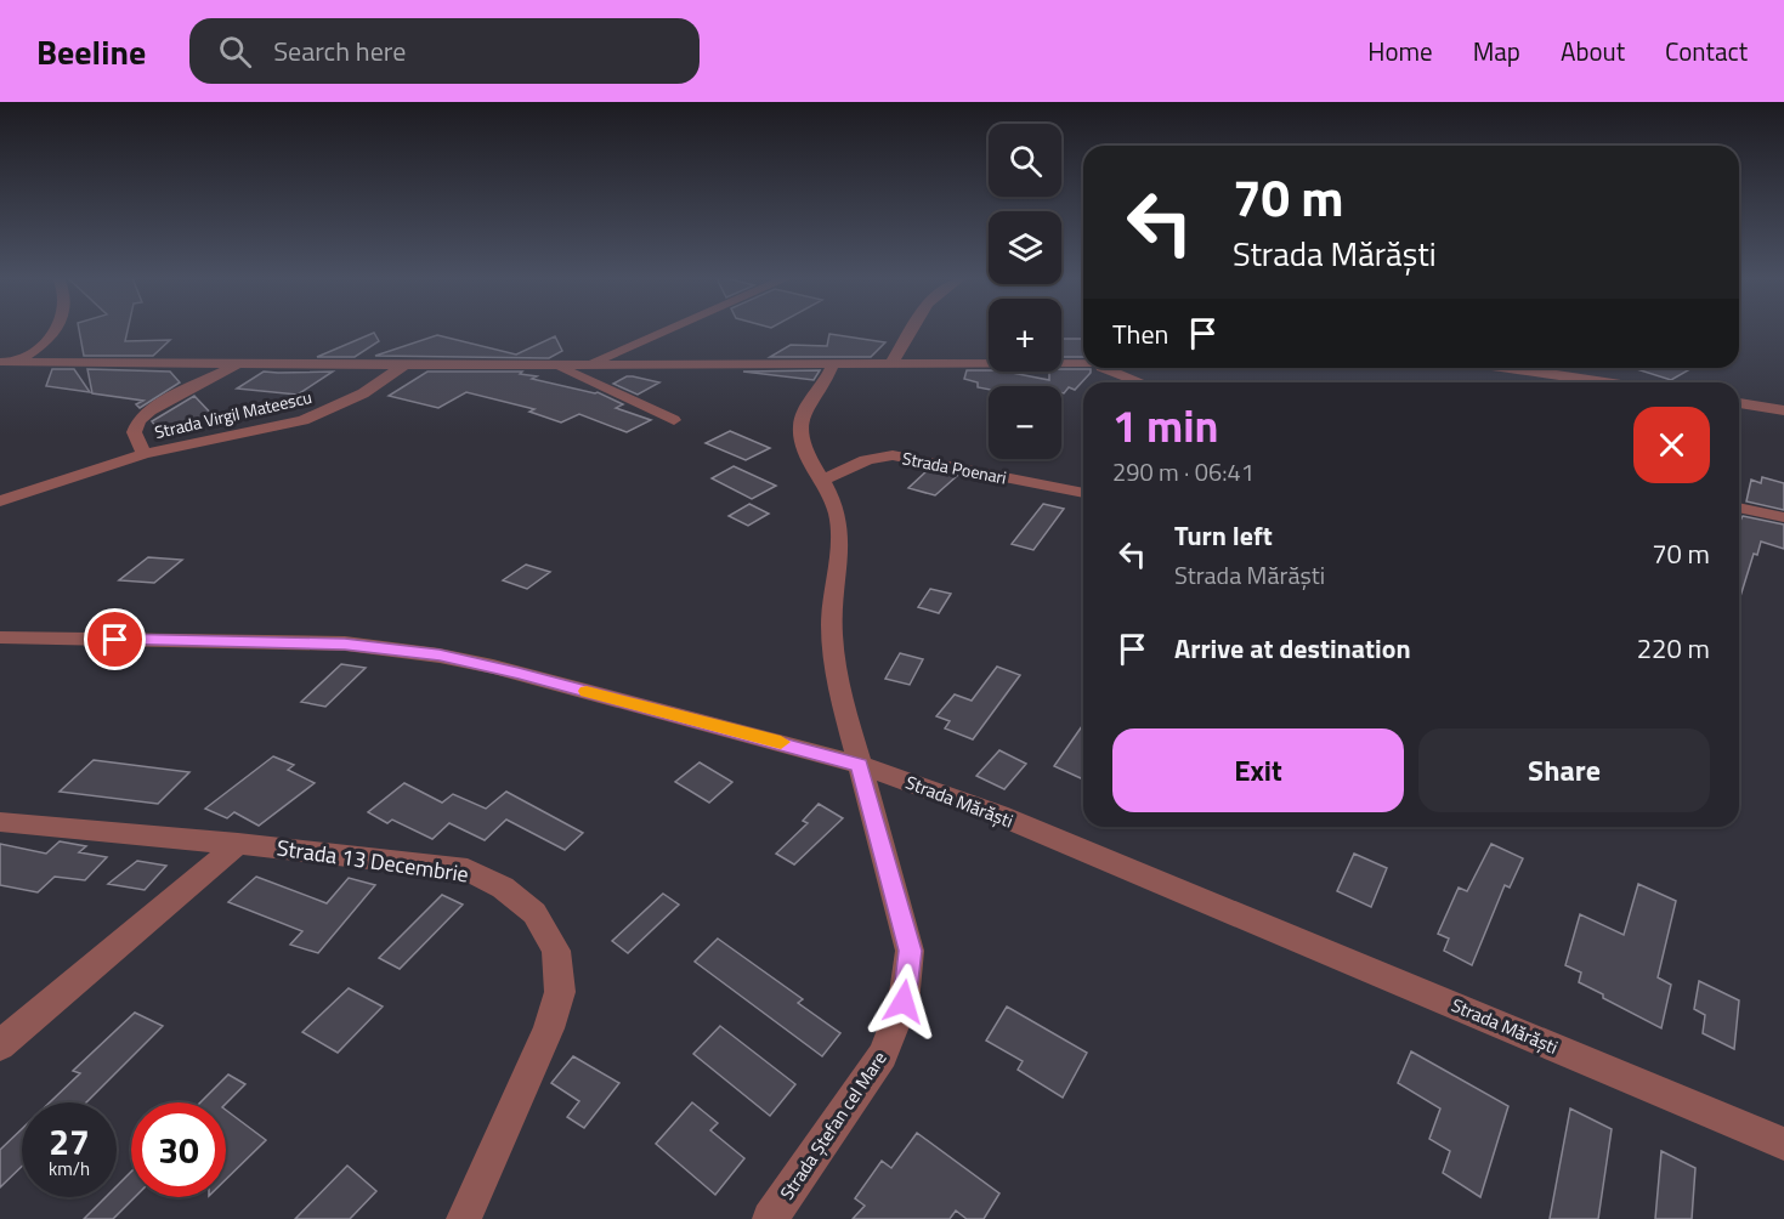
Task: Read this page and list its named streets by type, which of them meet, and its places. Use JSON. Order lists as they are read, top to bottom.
{
  "streets": {
    "street": [
      "Strada Virgil Mateescu",
      "Strada Poenari",
      "Strada Mărăști",
      "Strada 13 Decembrie",
      "Strada Ștefan cel Mare"
    ]
  },
  "crossings": [
    ["Strada Poenari", "Strada Ștefan cel Mare"],
    ["Strada Mărăști", "Strada Ștefan cel Mare"]
  ],
  "page": {
    "header": "Beeline",
    "search": "Search here",
    "nav": [
      "Home",
      "Map",
      "About",
      "Contact"
    ],
    "map_buttons": ["+", "−"],
    "turn": ["70 m", "Strada Mărăști"],
    "then": "Then",
    "heading": ["1 min", "290 m · 06:41"],
    "list": [
      {
        "name": "Turn left",
        "note": "Strada Mărăști",
        "value": "70 m"
      },
      {
        "name": "Arrive at destination",
        "value": "220 m"
      }
    ],
    "buttons": ["Exit", "Share"],
    "speed": "27 km/h",
    "limit": "30"
  }
}
